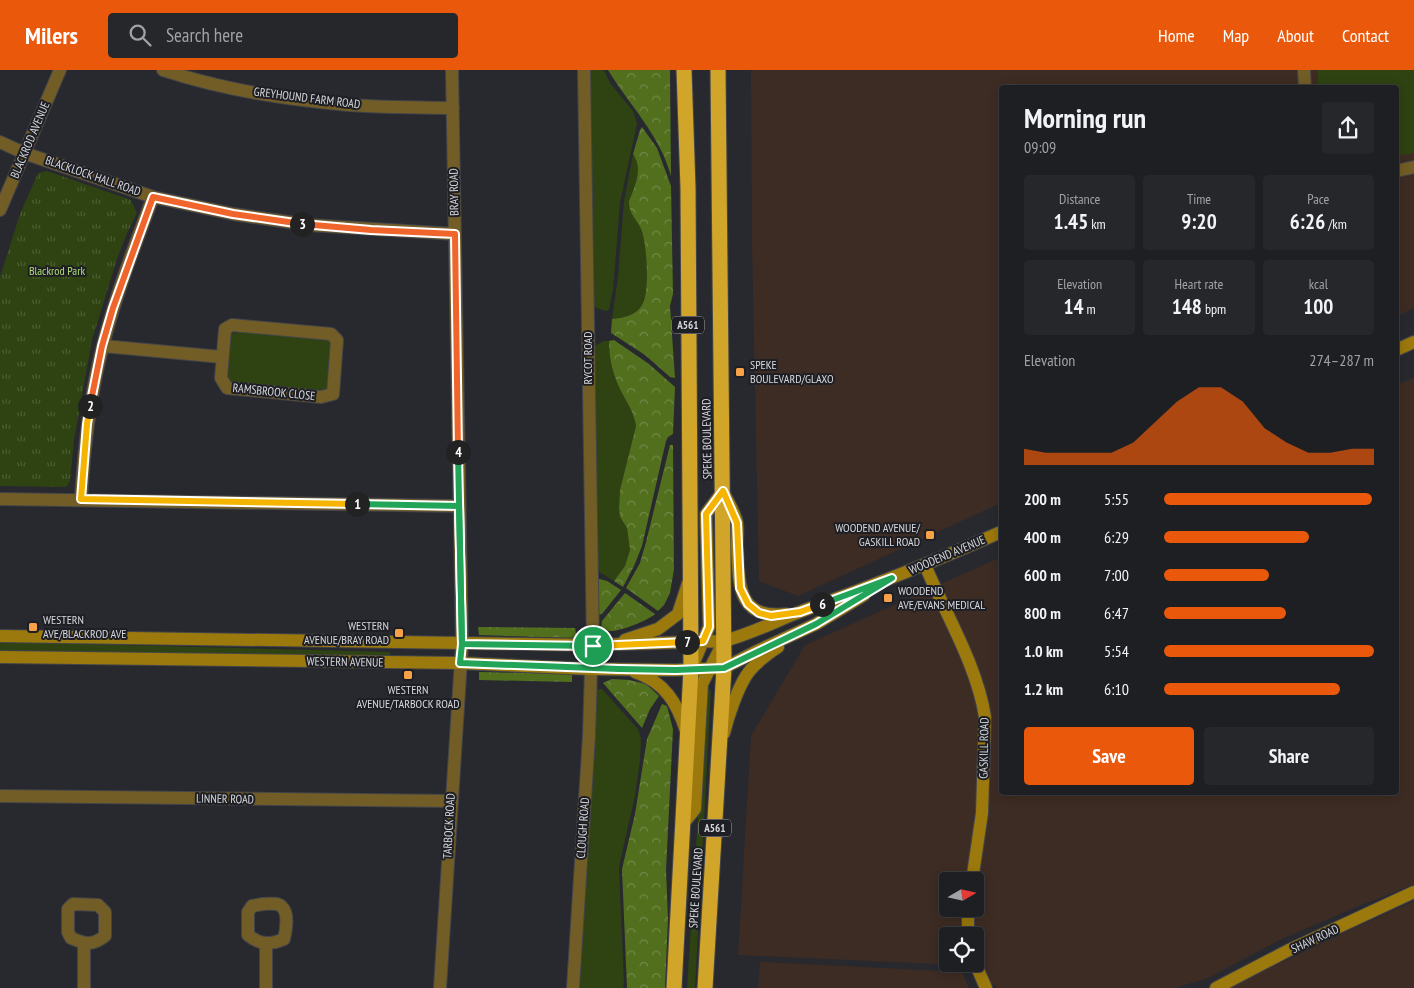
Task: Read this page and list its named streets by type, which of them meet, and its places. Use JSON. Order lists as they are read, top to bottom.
{
  "streets": {
    "highway": ["A561", "SPEKE BOULEVARD"],
    "street": [
      "GREYHOUND FARM ROAD",
      "BLACKROD AVENUE",
      "BLACKLOCK HALL ROAD",
      "BRAY ROAD",
      "RYCOT ROAD",
      "RAMSBROOK CLOSE",
      "WOODEND AVENUE",
      "WESTERN AVENUE",
      "GASKILL ROAD",
      "LINNER ROAD",
      "TARBOCK ROAD",
      "CLOUGH ROAD",
      "SHAW ROAD"
    ]
  },
  "crossings": [
    ["GREYHOUND FARM ROAD", "BRAY ROAD"],
    ["BLACKROD AVENUE", "BLACKLOCK HALL ROAD"],
    ["BLACKLOCK HALL ROAD", "BRAY ROAD"],
    ["BRAY ROAD", "WESTERN AVENUE"],
    ["BRAY ROAD", "TARBOCK ROAD"],
    ["A561", "SPEKE BOULEVARD"],
    ["A561", "WOODEND AVENUE"],
    ["A561", "WESTERN AVENUE"],
    ["RYCOT ROAD", "WESTERN AVENUE"],
    ["SPEKE BOULEVARD", "WOODEND AVENUE"],
    ["SPEKE BOULEVARD", "WESTERN AVENUE"],
    ["WOODEND AVENUE", "WESTERN AVENUE"],
    ["WOODEND AVENUE", "GASKILL ROAD"],
    ["WESTERN AVENUE", "TARBOCK ROAD"],
    ["WESTERN AVENUE", "CLOUGH ROAD"],
    ["LINNER ROAD", "TARBOCK ROAD"]
  ],
  "parks": ["Blackrod Park"],
  "places": {
    "transit": [
      "SPEKE BOULEVARD/GLAXO",
      "WOODEND AVENUE/ GASKILL ROAD",
      "WOODEND AVE/EVANS MEDICAL",
      "WESTERN AVE/BLACKROD AVE",
      "WESTERN AVENUE/BRAY ROAD",
      "WESTERN AVENUE/TARBOCK ROAD"
    ]
  },
  "north": "right",
  "page": {
    "header": "Milers",
    "search": "Search here",
    "nav": [
      "Home",
      "Map",
      "About",
      "Contact"
    ],
    "heading": ["Morning run", "09:09"],
    "stats": [
      ["Distance", "1.45 km"],
      ["Time", "9:20"],
      ["Pace", "6:26 /km"],
      ["Elevation", "14 m"],
      ["Heart rate", "148 bpm"],
      ["kcal", "100"]
    ],
    "pins": [
      "3",
      "2",
      "4",
      "1",
      "6",
      "7"
    ],
    "chart": ["Elevation", "274–287 m"],
    "list": [
      {
        "name": "200 m",
        "note": "5:55"
      },
      {
        "name": "400 m",
        "note": "6:29"
      },
      {
        "name": "600 m",
        "note": "7:00"
      },
      {
        "name": "800 m",
        "note": "6:47"
      },
      {
        "name": "1.0 km",
        "note": "5:54"
      },
      {
        "name": "1.2 km",
        "note": "6:10"
      }
    ],
    "buttons": ["Save", "Share"]
  }
}
